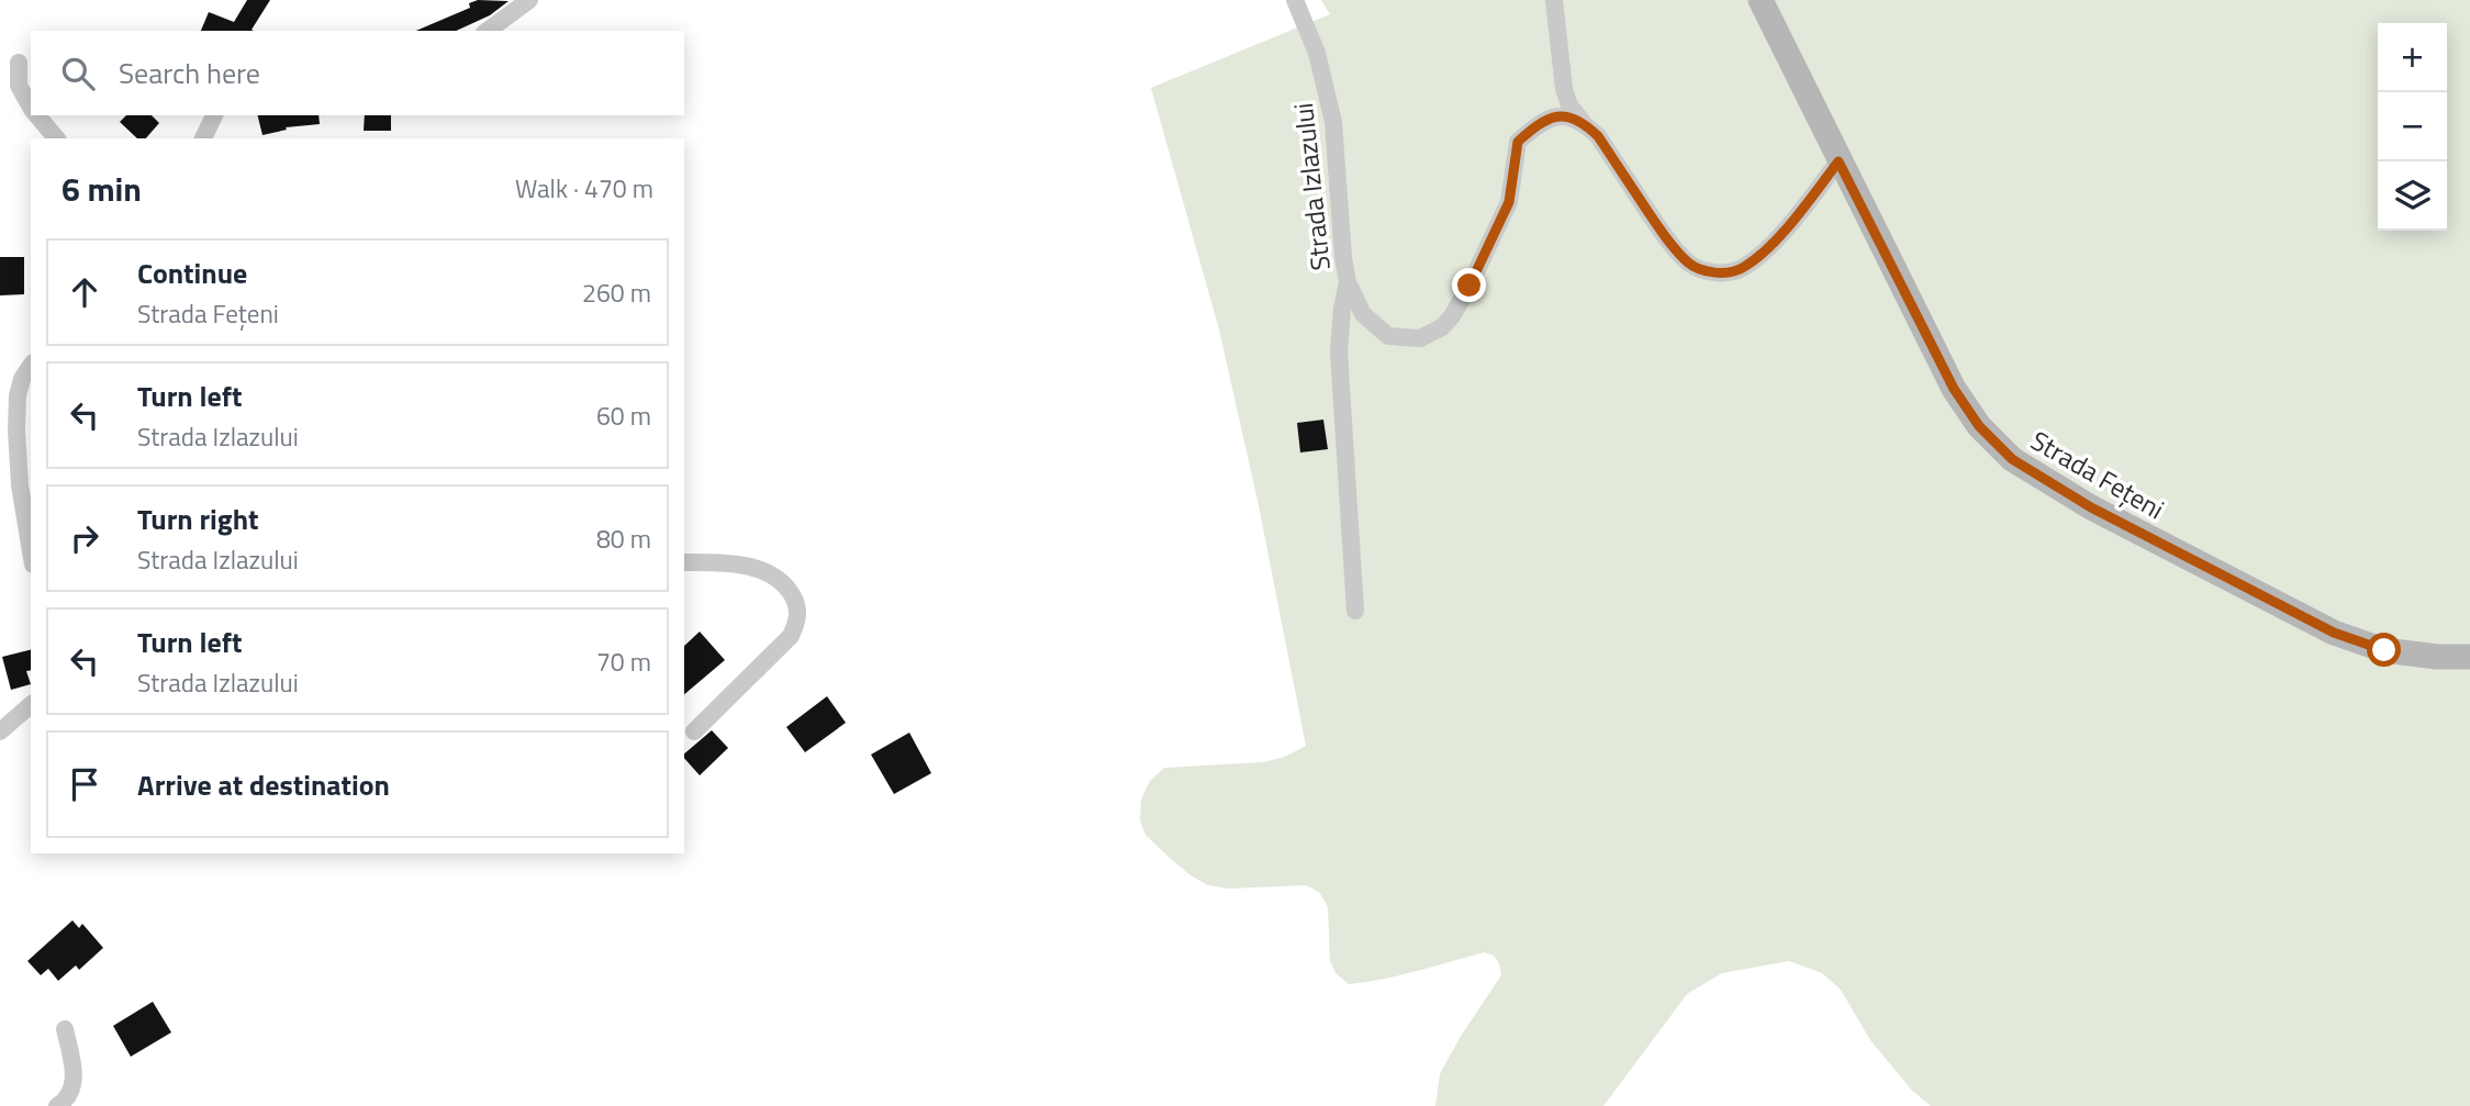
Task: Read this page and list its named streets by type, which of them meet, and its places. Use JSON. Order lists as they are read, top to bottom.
{
  "streets": {
    "street": ["Strada Izlazului", "Strada Fețeni"]
  },
  "page": {
    "map_buttons": ["+", "−"],
    "search": "Search here",
    "heading": ["6 min", "Walk · 470 m"],
    "list": [
      ["Continue", "Strada Fețeni", "260 m"],
      ["Turn left", "Strada Izlazului", "60 m"],
      ["Turn right", "Strada Izlazului", "80 m"],
      ["Turn left", "Strada Izlazului", "70 m"],
      "Arrive at destination"
    ]
  }
}
